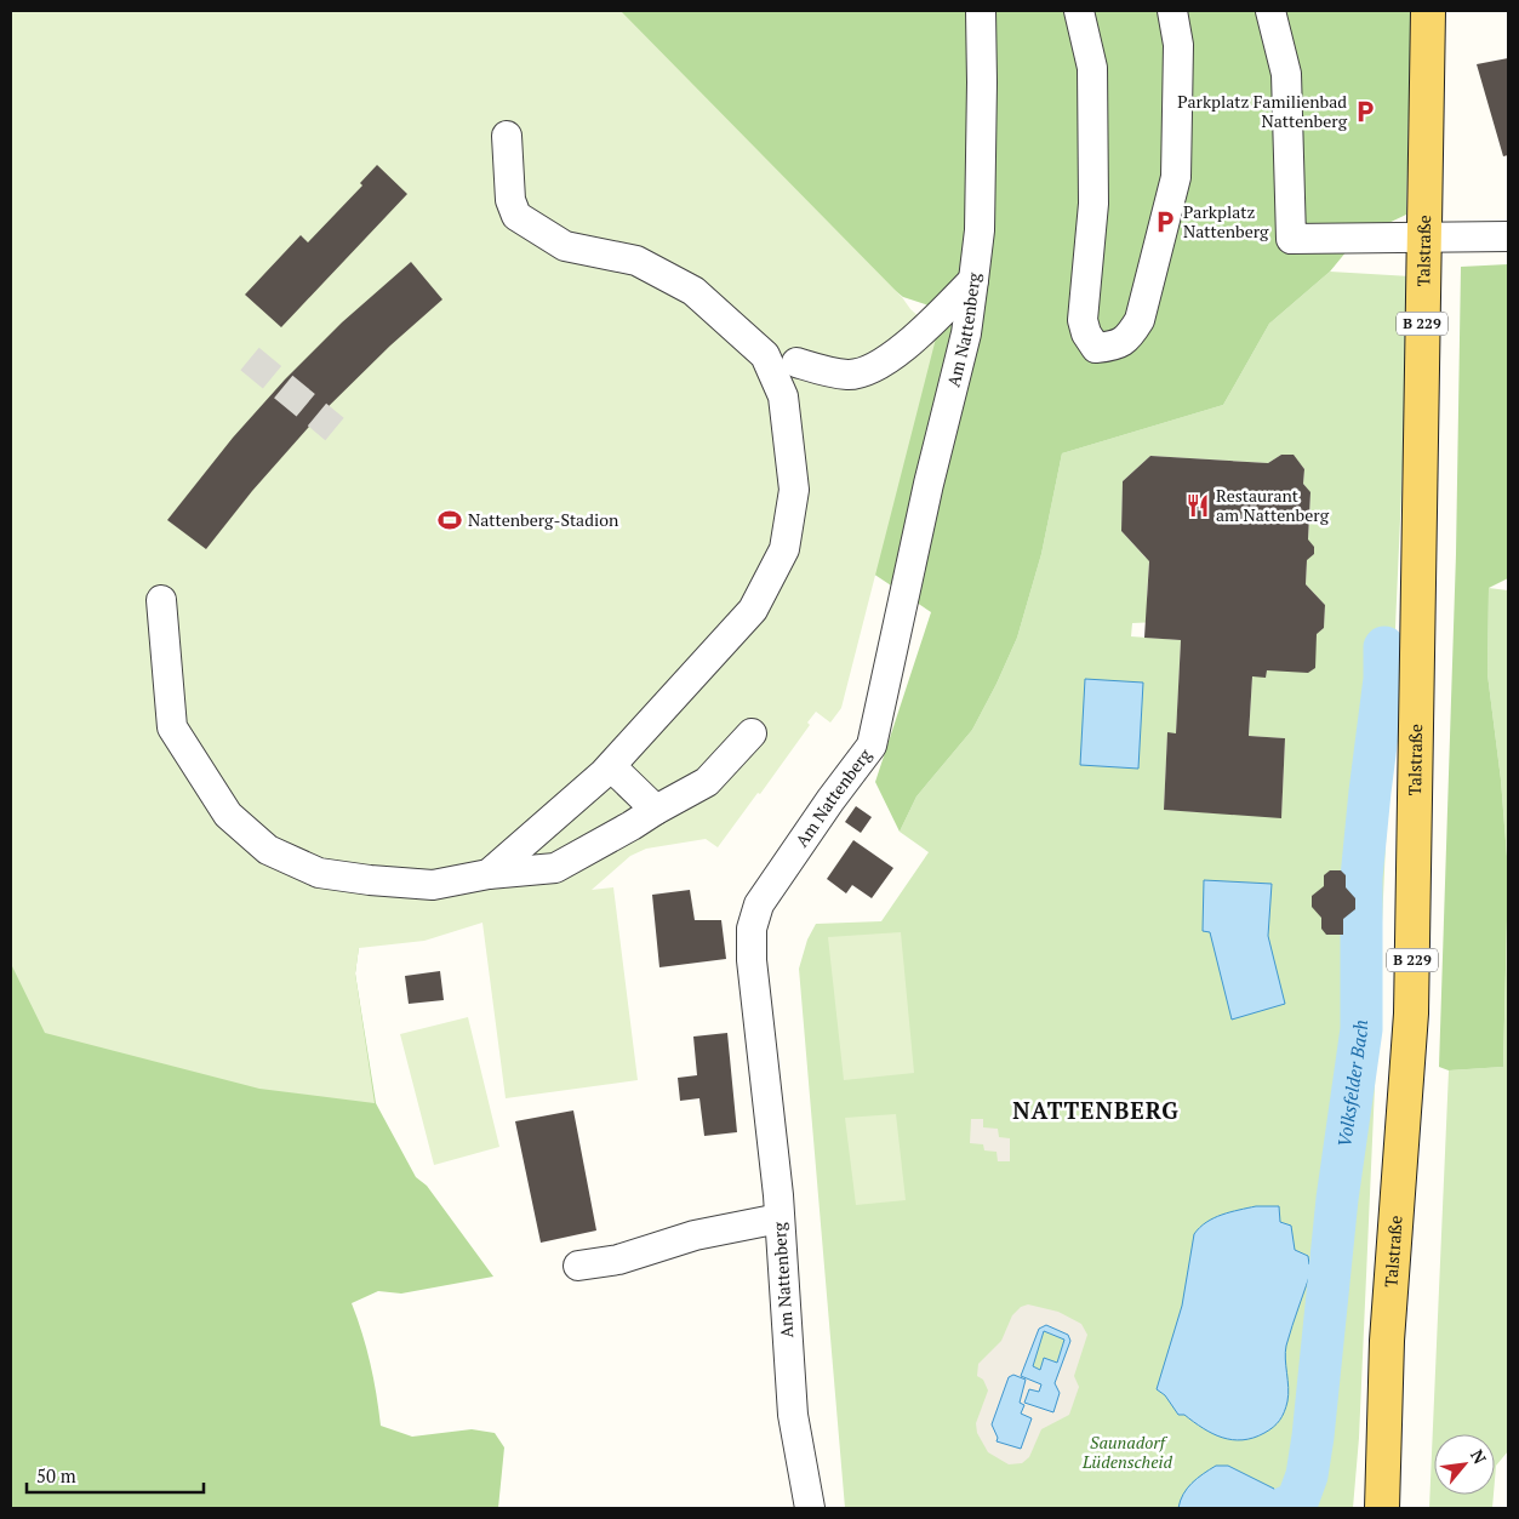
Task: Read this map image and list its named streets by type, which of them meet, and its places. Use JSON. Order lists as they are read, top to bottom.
{
  "streets": {
    "main road": ["Talstraße", "B 229"],
    "street": ["Am Nattenberg"]
  },
  "districts": ["NATTENBERG"],
  "water": ["Volksfelder Bach"],
  "parks": ["Saunadorf Lüdenscheid"],
  "places": {
    "parking": ["Parkplatz Familienbad Nattenberg", "Parkplatz Nattenberg"],
    "restaurant": ["Restaurant am Nattenberg"],
    "sports": ["Nattenberg-Stadion"]
  },
  "scale_bar": "50 m",
  "north": "top right"
}
